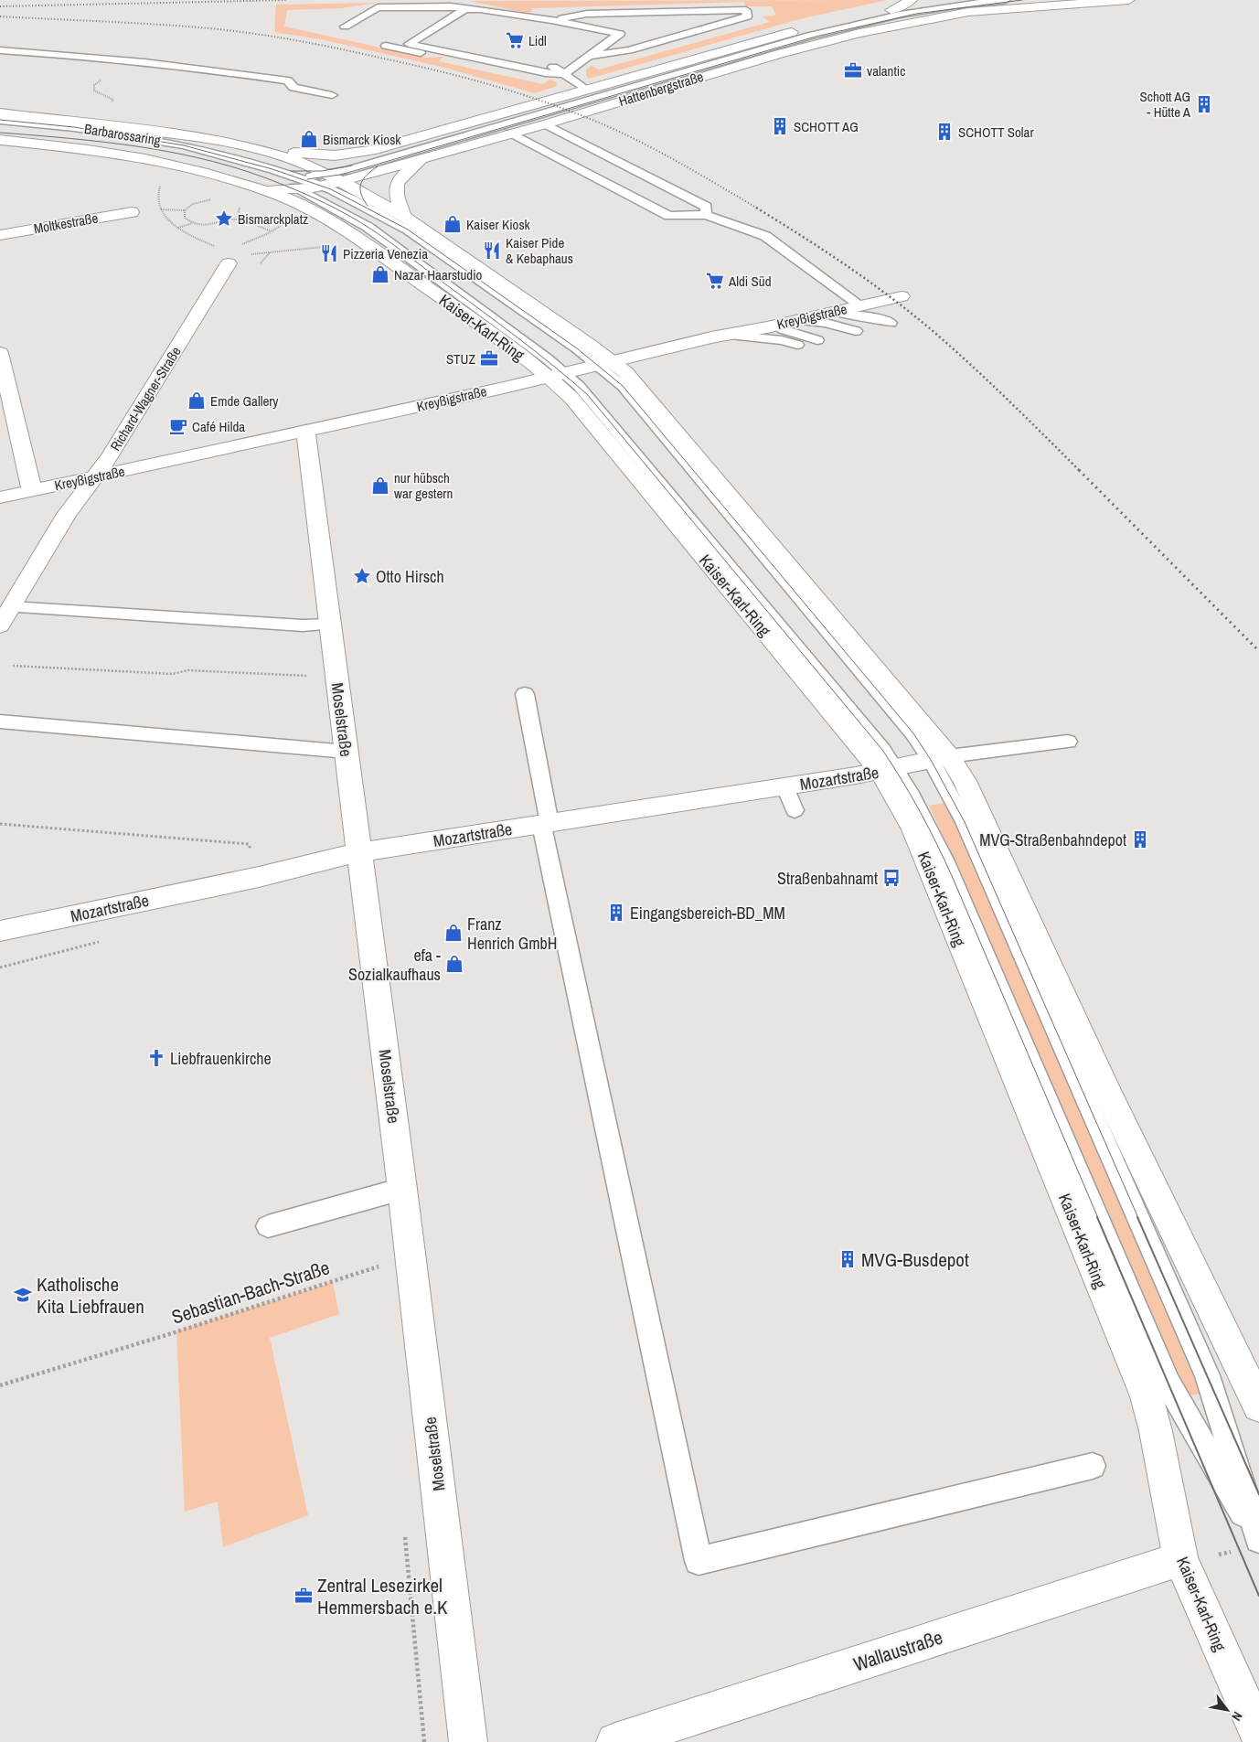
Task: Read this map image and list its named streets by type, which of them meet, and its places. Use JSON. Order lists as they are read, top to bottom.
{
  "streets": {
    "street": [
      "Hattenbergstraße",
      "Barbarossaring",
      "Moltkestraße",
      "Kreyßigstraße",
      "Kaiser-Karl-Ring",
      "Richard-Wagner-Straße",
      "Moselstraße",
      "Mozartstraße",
      "Wallaustraße"
    ],
    "path": ["Sebastian-Bach-Straße"]
  },
  "crossings": [
    ["Hattenbergstraße", "Kaiser-Karl-Ring"],
    ["Barbarossaring", "Kaiser-Karl-Ring"],
    ["Kreyßigstraße", "Kaiser-Karl-Ring"],
    ["Kreyßigstraße", "Richard-Wagner-Straße"],
    ["Kreyßigstraße", "Moselstraße"],
    ["Kaiser-Karl-Ring", "Mozartstraße"],
    ["Kaiser-Karl-Ring", "Wallaustraße"],
    ["Moselstraße", "Mozartstraße"]
  ],
  "places": {
    "supermarket": ["Lidl", "Aldi Süd"],
    "office": ["valantic", "STUZ", "Zentral Lesezirkel Hemmersbach e.K"],
    "building": [
      "Schott AG - Hütte A",
      "SCHOTT AG",
      "SCHOTT Solar",
      "MVG-Straßenbahndepot",
      "Eingangsbereich-BD_MM",
      "MVG-Busdepot"
    ],
    "shop": [
      "Bismarck Kiosk",
      "Kaiser Kiosk",
      "Nazar Haarstudio",
      "Emde Gallery",
      "nur hübsch war gestern",
      "Franz Henrich GmbH",
      "efa - Sozialkaufhaus"
    ],
    "place": ["Bismarckplatz", "Otto Hirsch"],
    "restaurant": ["Kaiser Pide & Kebaphaus", "Pizzeria Venezia"],
    "cafe": ["Café Hilda"],
    "bus stop": ["Straßenbahnamt"],
    "church": ["Liebfrauenkirche"],
    "school or university": ["Katholische Kita Liebfrauen"]
  },
  "north": "bottom right"
}
